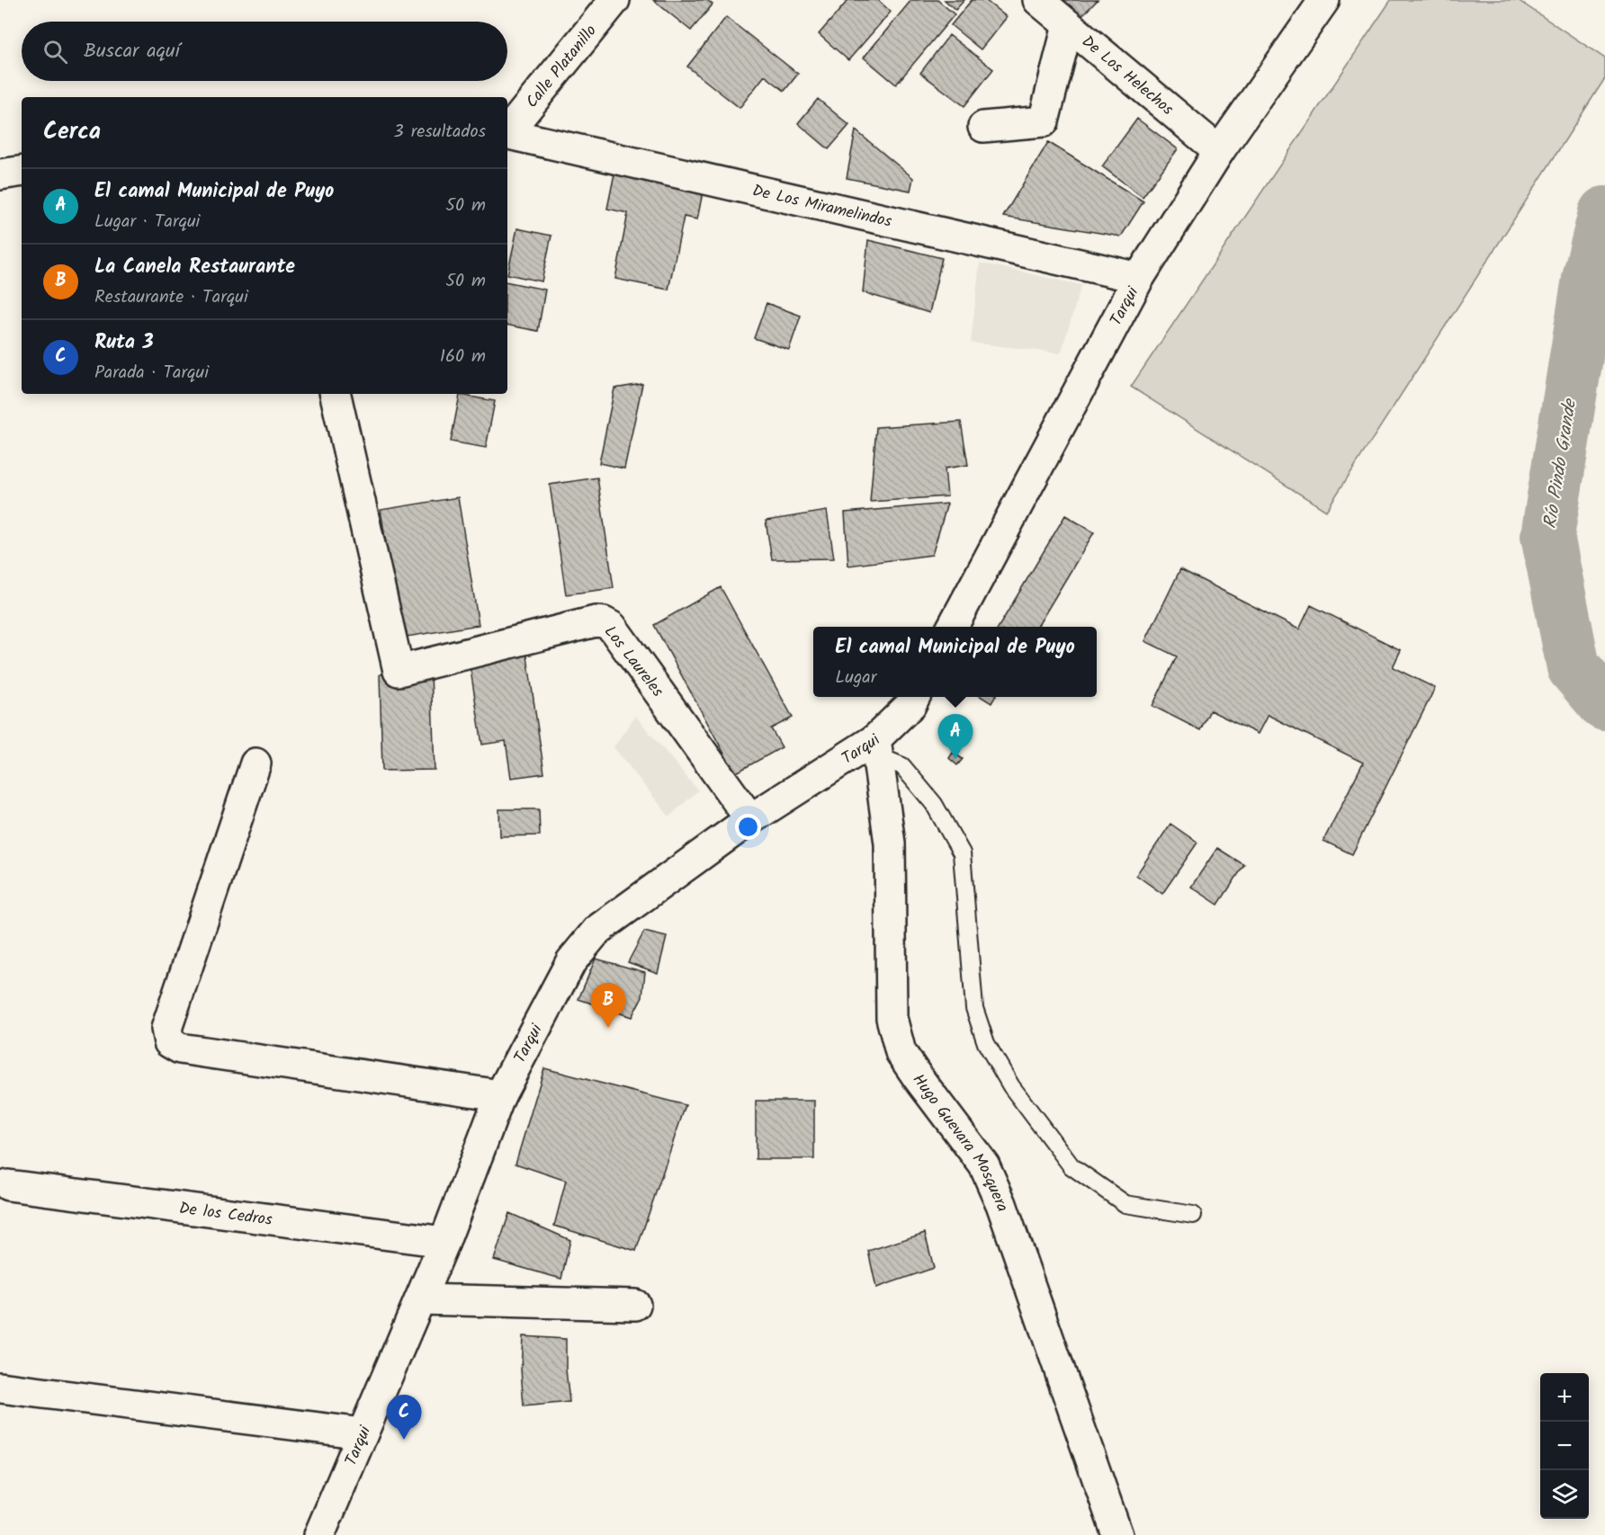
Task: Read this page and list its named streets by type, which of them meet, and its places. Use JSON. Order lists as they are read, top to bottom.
{
  "streets": {
    "street": [
      "Calle Platanillo",
      "De Los Helechos",
      "De Los Miramelindos",
      "Tarqui",
      "Los Laureles",
      "Hugo Guevara Mosquera",
      "De los Cedros"
    ]
  },
  "crossings": [
    ["De Los Helechos", "Tarqui"],
    ["De Los Miramelindos", "Tarqui"],
    ["Tarqui", "Los Laureles"],
    ["Tarqui", "Hugo Guevara Mosquera"],
    ["Tarqui", "De los Cedros"]
  ],
  "water": ["Río Pindo Grande"],
  "page": {
    "search": "Buscar aquí",
    "heading": ["Cerca", "3 resultados"],
    "list": [
      {
        "mark": "A",
        "name": "El camal Municipal de Puyo",
        "note": "Lugar · Tarqui",
        "value": "50 m"
      },
      {
        "mark": "B",
        "name": "La Canela Restaurante",
        "note": "Restaurante · Tarqui",
        "value": "50 m"
      },
      {
        "mark": "C",
        "name": "Ruta 3",
        "note": "Parada · Tarqui",
        "value": "160 m"
      }
    ],
    "popup": ["El camal Municipal de Puyo", "Lugar"],
    "pins": ["A", "B", "C"],
    "map_buttons": ["+", "−"]
  }
}
